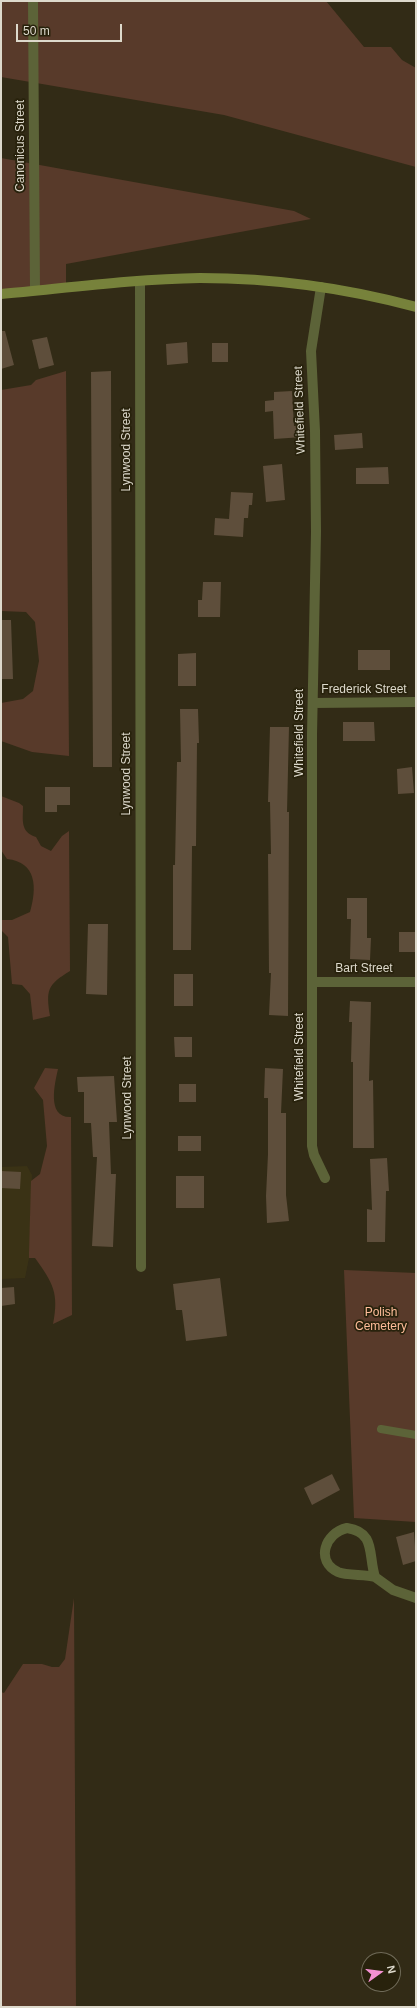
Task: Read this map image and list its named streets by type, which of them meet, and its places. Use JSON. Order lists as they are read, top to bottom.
{
  "streets": {
    "street": [
      "Canonicus Street",
      "Whitefield Street",
      "Lynwood Street",
      "Frederick Street",
      "Bart Street"
    ]
  },
  "crossings": [
    ["Whitefield Street", "Frederick Street"],
    ["Whitefield Street", "Bart Street"]
  ],
  "parks": ["Polish Cemetery"],
  "scale_bar": "50 m",
  "north": "right"
}
